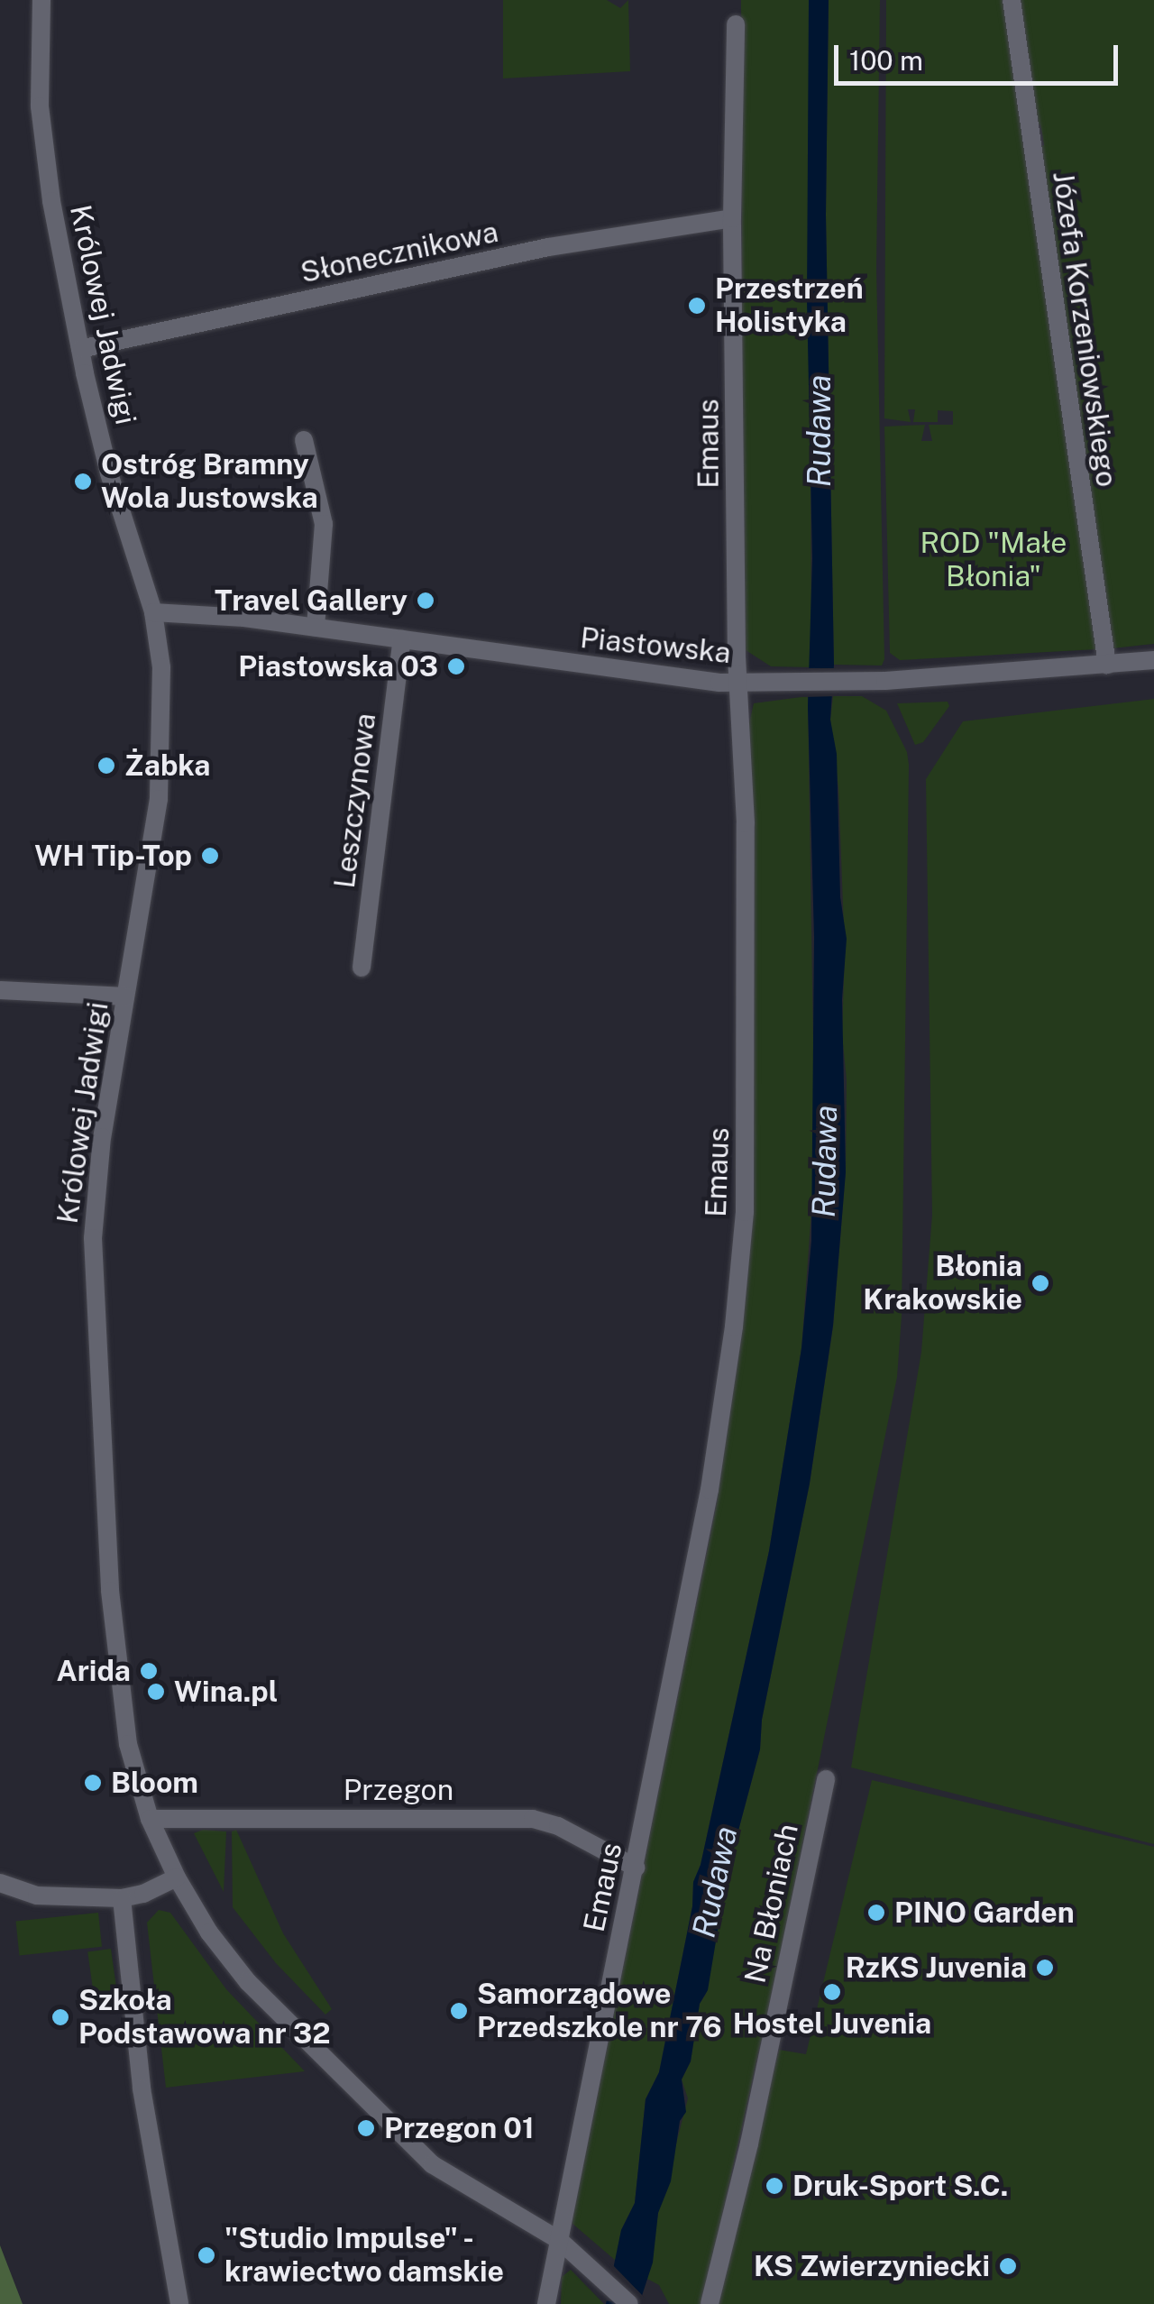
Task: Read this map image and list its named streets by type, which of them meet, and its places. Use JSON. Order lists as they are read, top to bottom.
{
  "streets": {
    "street": [
      "Słonecznikowa",
      "Królowej Jadwigi",
      "Józefa Korzeniowskiego",
      "Emaus",
      "Piastowska",
      "Leszczynowa",
      "Przegon",
      "Na Błoniach"
    ]
  },
  "crossings": [
    ["Słonecznikowa", "Królowej Jadwigi"],
    ["Słonecznikowa", "Emaus"],
    ["Królowej Jadwigi", "Emaus"],
    ["Królowej Jadwigi", "Piastowska"],
    ["Królowej Jadwigi", "Przegon"],
    ["Józefa Korzeniowskiego", "Piastowska"],
    ["Emaus", "Piastowska"],
    ["Emaus", "Przegon"],
    ["Piastowska", "Leszczynowa"]
  ],
  "water": ["Rudawa"],
  "parks": ["ROD \"Małe Błonia\""],
  "places": [
    "Przestrzeń Holistyka",
    "Ostróg Bramny Wola Justowska",
    "Travel Gallery",
    "Piastowska 03",
    "Żabka",
    "WH Tip-Top",
    "Błonia Krakowskie",
    "Arida",
    "Wina.pl",
    "Bloom",
    "PINO Garden",
    "RzKS Juvenia",
    "Hostel Juvenia",
    "Samorządowe Przedszkole nr 76",
    "Szkoła Podstawowa nr 32",
    "Przegon 01",
    "Druk-Sport S.C.",
    "\"Studio Impulse\" - krawiectwo damskie",
    "KS Zwierzyniecki"
  ],
  "scale_bar": "100 m"
}
